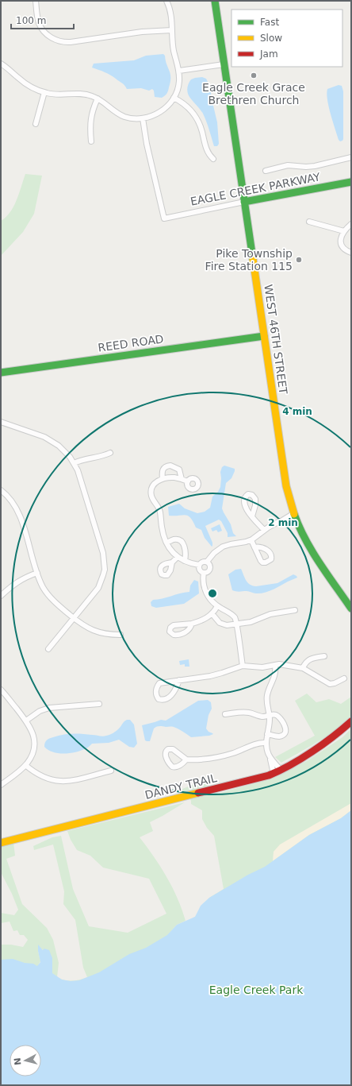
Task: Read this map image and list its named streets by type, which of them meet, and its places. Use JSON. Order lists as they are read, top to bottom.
{
  "streets": {
    "street": [
      "EAGLE CREEK PARKWAY",
      "WEST 46TH STREET",
      "REED ROAD",
      "DANDY TRAIL"
    ]
  },
  "crossings": [
    ["EAGLE CREEK PARKWAY", "WEST 46TH STREET"],
    ["WEST 46TH STREET", "REED ROAD"]
  ],
  "parks": ["Eagle Creek Park"],
  "places": ["Eagle Creek Grace Brethren Church", "Pike Township Fire Station 115"],
  "legend": ["Fast", "Slow", "Jam"],
  "scale_bar": "100 m",
  "north": "left",
  "rings": ["4 min", "2 min"]
}
